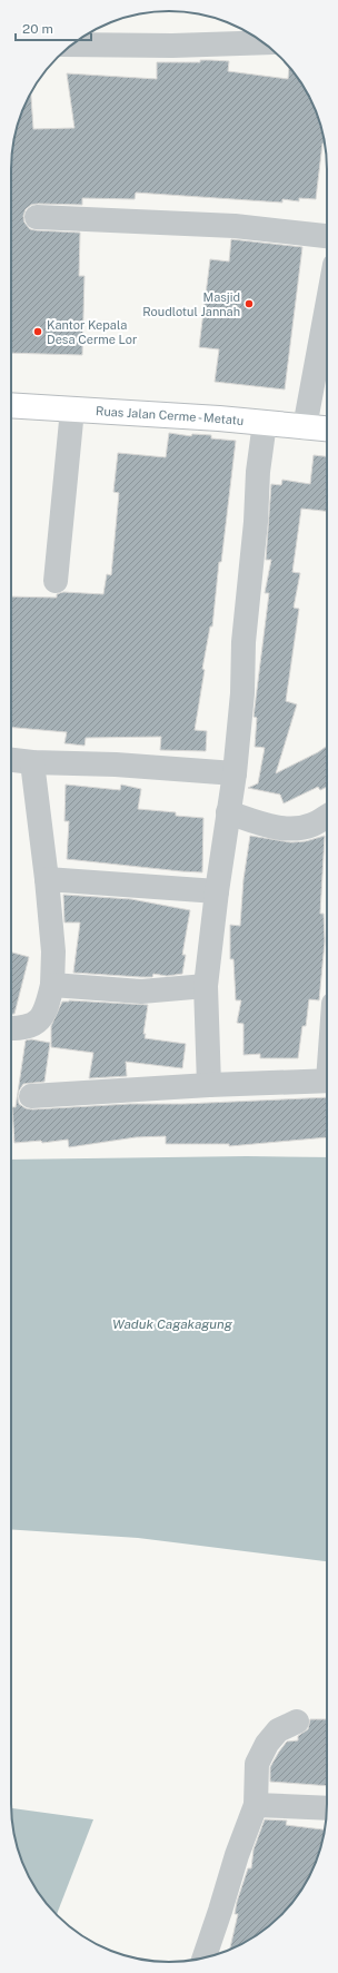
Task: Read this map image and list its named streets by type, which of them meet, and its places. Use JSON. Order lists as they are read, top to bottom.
{
  "streets": {
    "main road": ["Ruas Jalan Cerme - Metatu"]
  },
  "water": ["Waduk Cagakagung"],
  "places": ["Masjid Roudlotul Jannah", "Kantor Kepala Desa Cerme Lor"],
  "scale_bar": "20 m"
}
